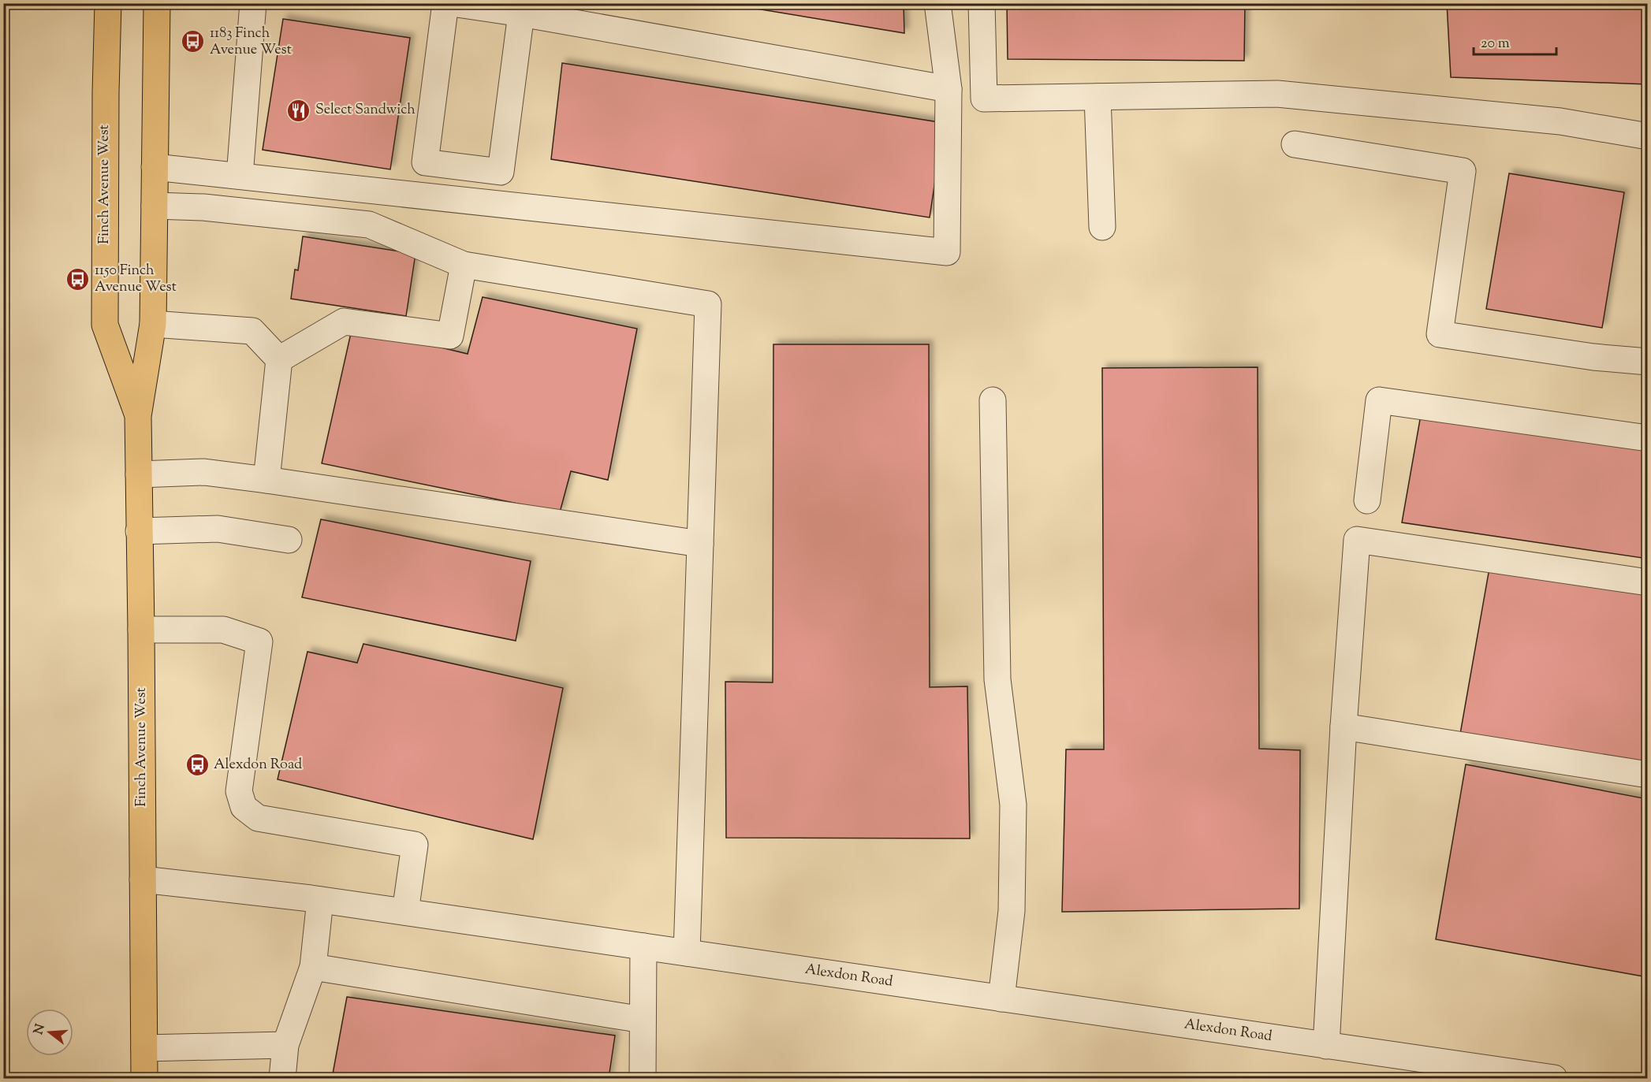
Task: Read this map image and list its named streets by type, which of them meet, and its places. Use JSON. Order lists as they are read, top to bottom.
{
  "streets": {
    "main road": ["Finch Avenue West"],
    "street": ["Alexdon Road"]
  },
  "crossings": [
    ["Finch Avenue West", "Alexdon Road"]
  ],
  "places": {
    "bus stop": ["1183 Finch Avenue West", "1150 Finch Avenue West", "Alexdon Road"],
    "restaurant": ["Select Sandwich"]
  },
  "scale_bar": "20 m",
  "north": "left"
}
